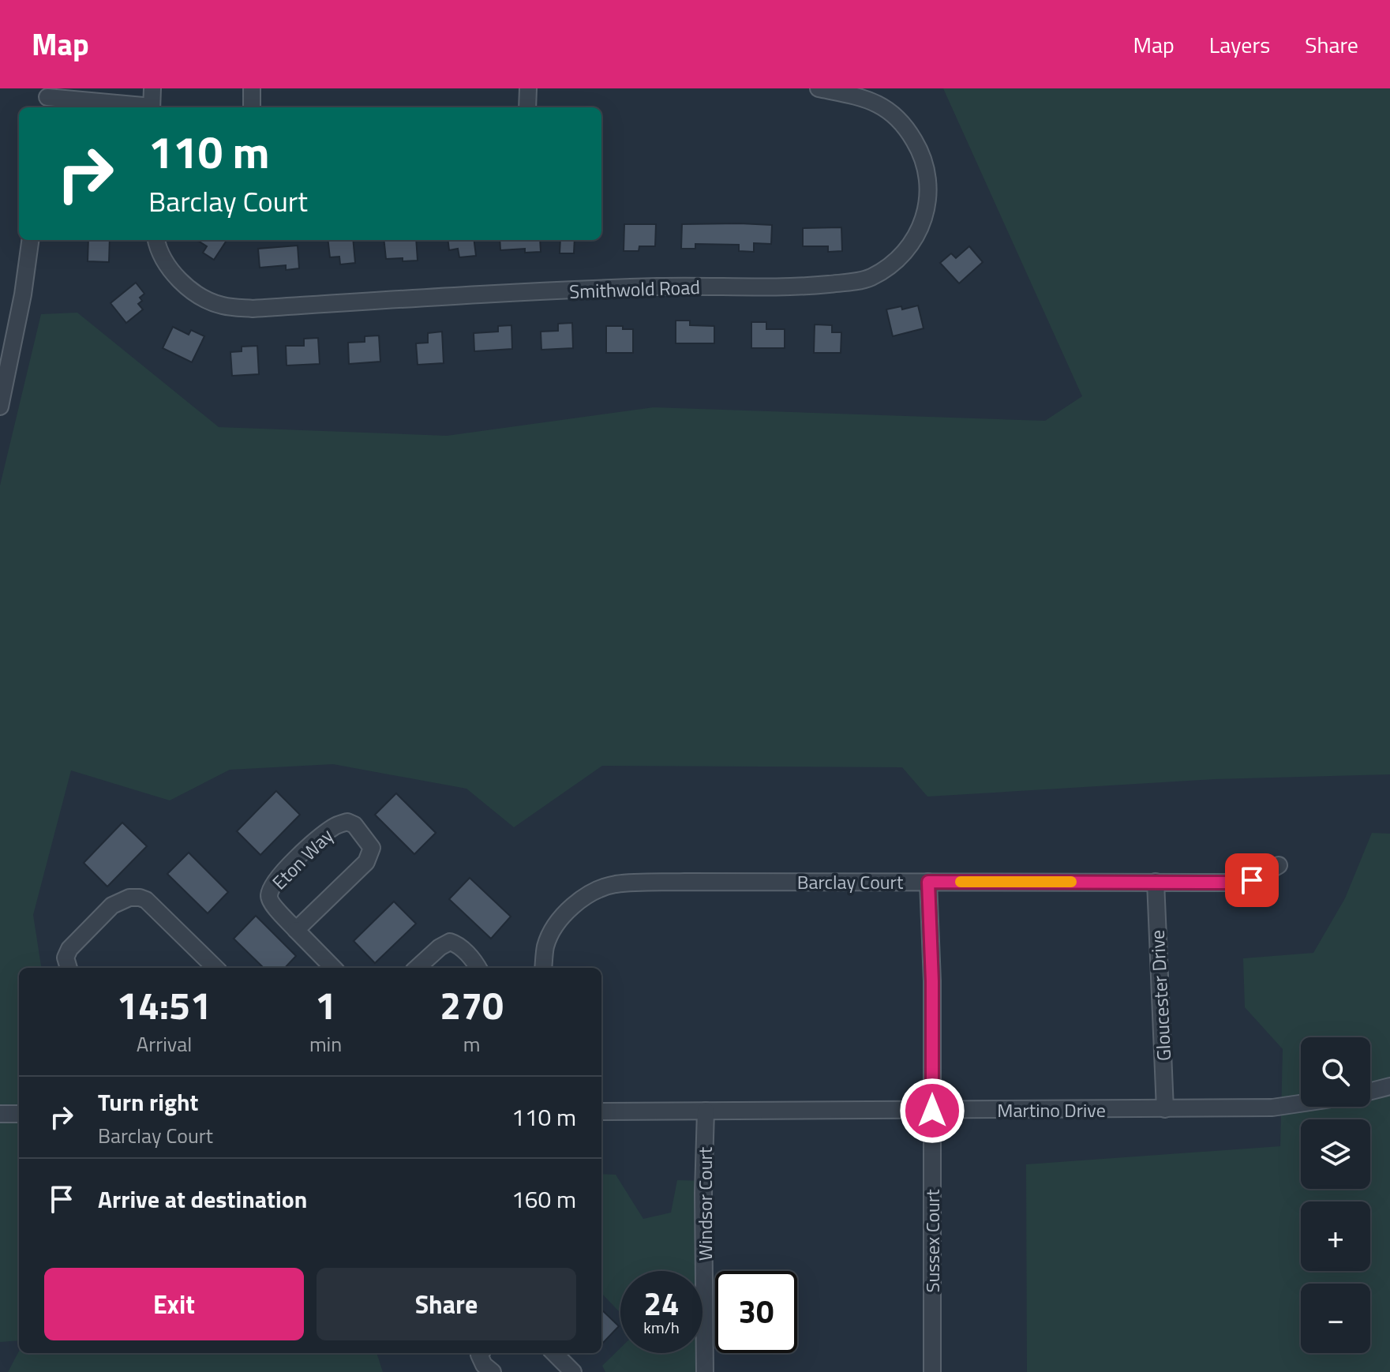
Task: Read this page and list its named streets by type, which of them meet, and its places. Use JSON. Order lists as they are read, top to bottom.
{
  "streets": {
    "street": [
      "Smithwold Road",
      "Eton Way",
      "Barclay Court",
      "Gloucester Drive",
      "Martino Drive",
      "Windsor Court",
      "Sussex Court"
    ]
  },
  "crossings": [
    ["Barclay Court", "Gloucester Drive"],
    ["Barclay Court", "Sussex Court"],
    ["Gloucester Drive", "Martino Drive"],
    ["Martino Drive", "Windsor Court"],
    ["Martino Drive", "Sussex Court"]
  ],
  "page": {
    "header": "Map",
    "nav": ["Map", "Layers", "Share"],
    "turn": ["110 m", "Barclay Court"],
    "eta": [
      "14:51",
      "Arrival",
      "1",
      "min",
      "270",
      "m"
    ],
    "map_buttons": ["+", "−"],
    "list": [
      {
        "name": "Turn right",
        "note": "Barclay Court",
        "value": "110 m"
      },
      {
        "name": "Arrive at destination",
        "value": "160 m"
      }
    ],
    "buttons": ["Exit", "Share"],
    "speed": "24 km/h",
    "limit": "30"
  }
}
